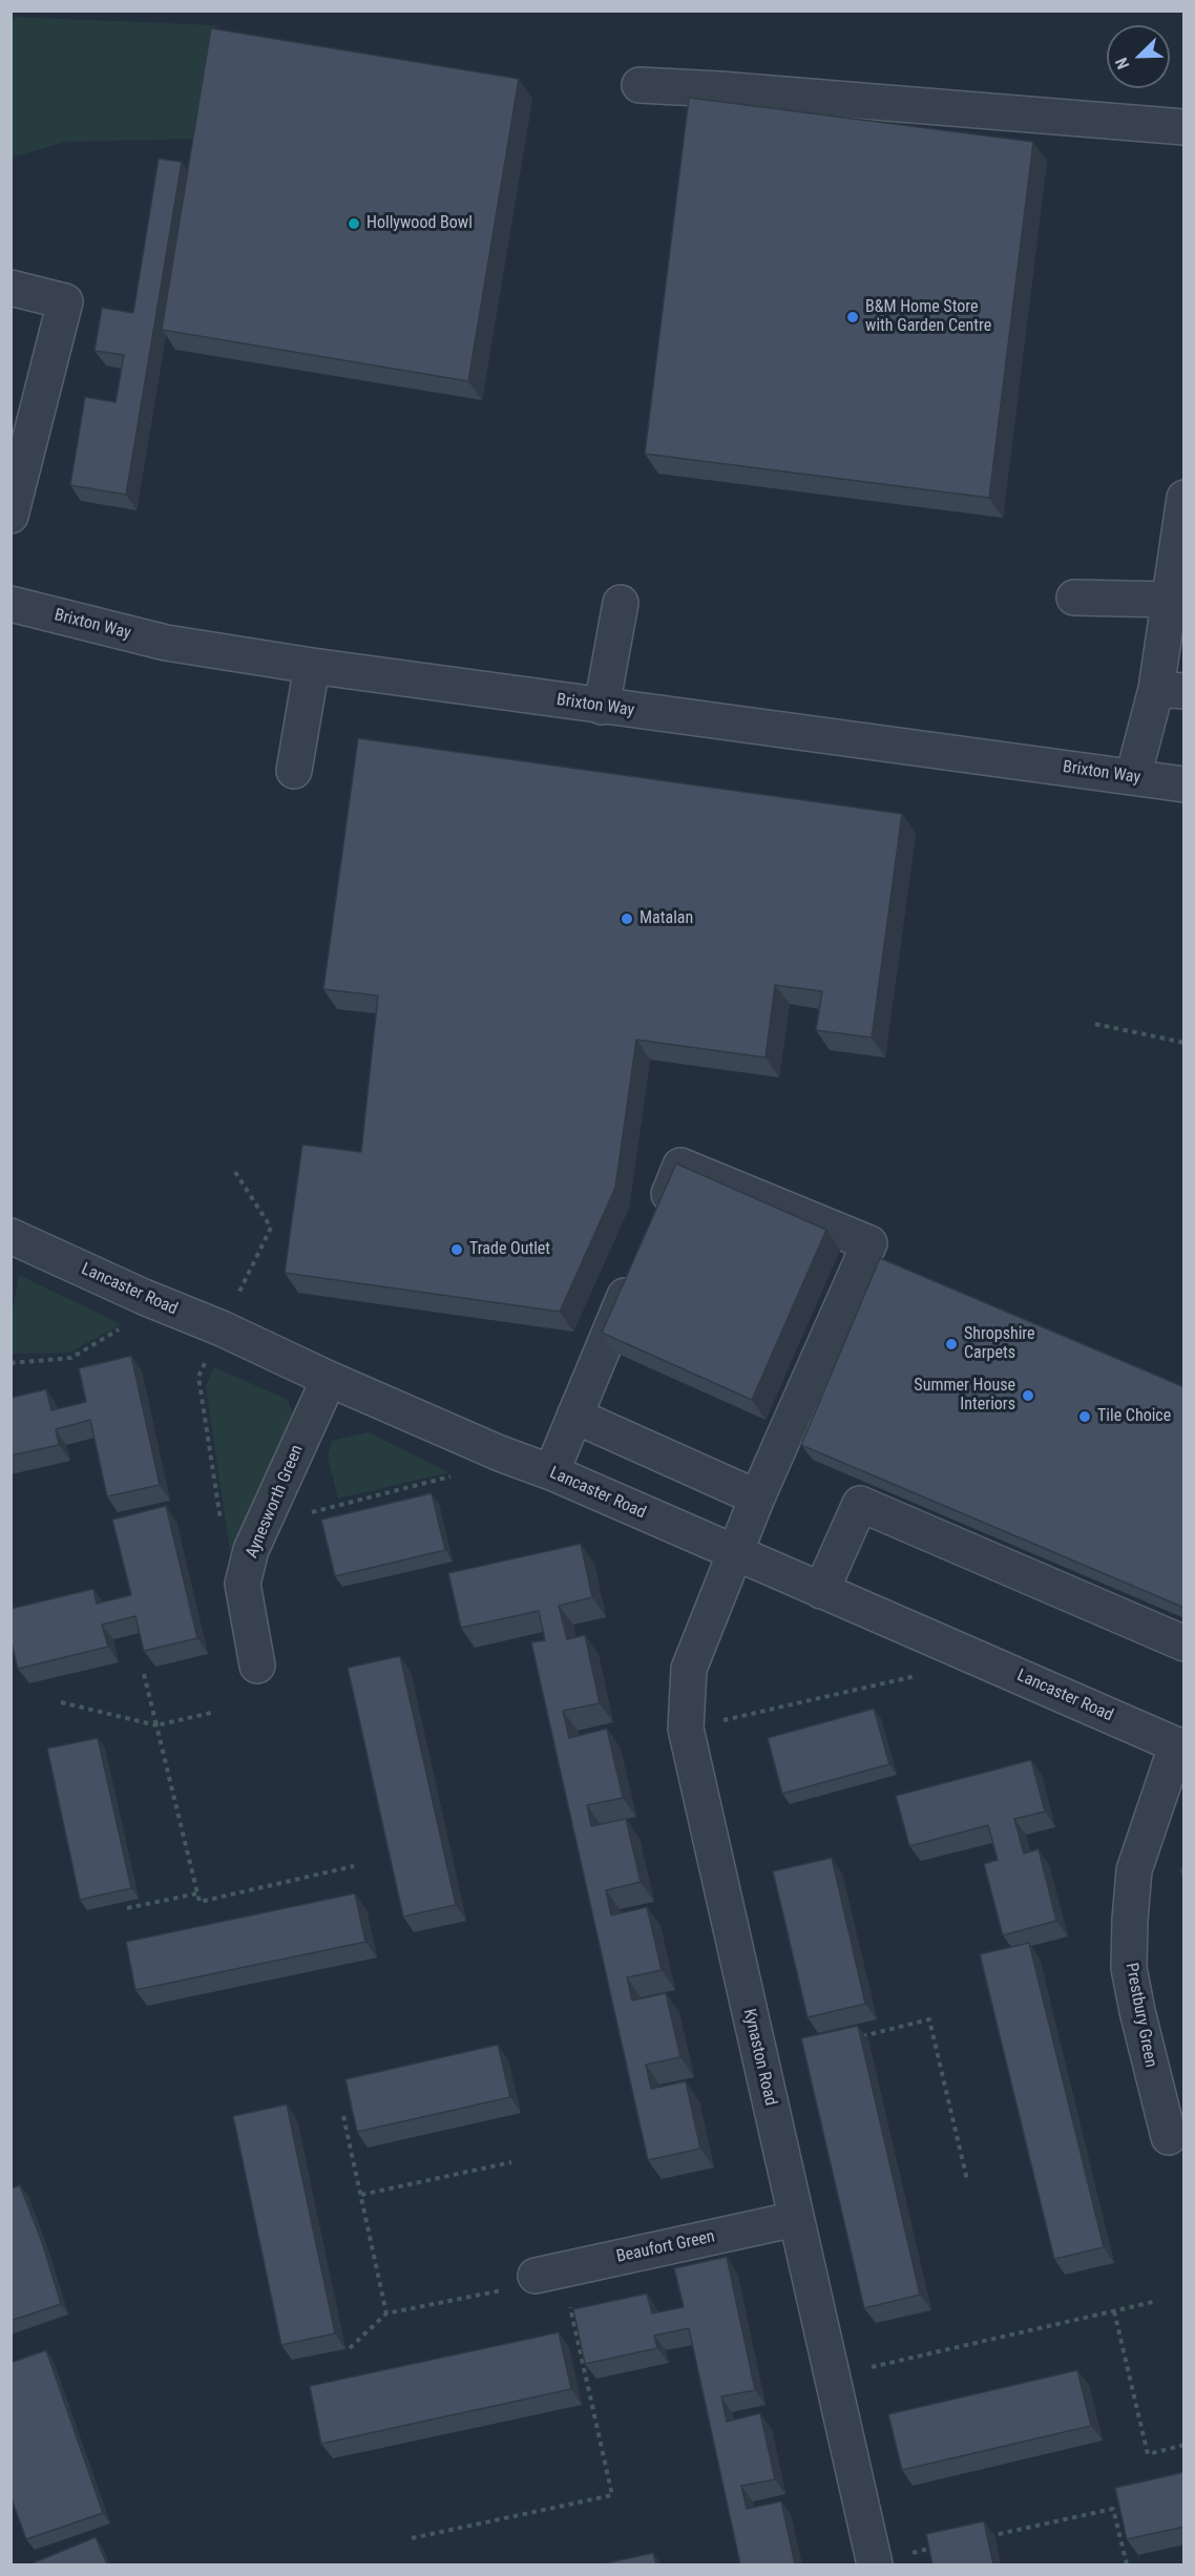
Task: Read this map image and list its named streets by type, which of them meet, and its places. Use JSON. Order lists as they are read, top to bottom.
{
  "streets": {
    "street": [
      "Brixton Way",
      "Lancaster Road",
      "Aynesworth Green",
      "Prestbury Green",
      "Kynaston Road",
      "Beaufort Green"
    ]
  },
  "crossings": [
    ["Lancaster Road", "Aynesworth Green"],
    ["Lancaster Road", "Prestbury Green"],
    ["Lancaster Road", "Kynaston Road"],
    ["Kynaston Road", "Beaufort Green"]
  ],
  "places": [
    "Hollywood Bowl",
    "B&M Home Store with Garden Centre",
    "Matalan",
    "Trade Outlet",
    "Shropshire Carpets",
    "Summer House Interiors",
    "Tile Choice"
  ],
  "north": "bottom left"
}
